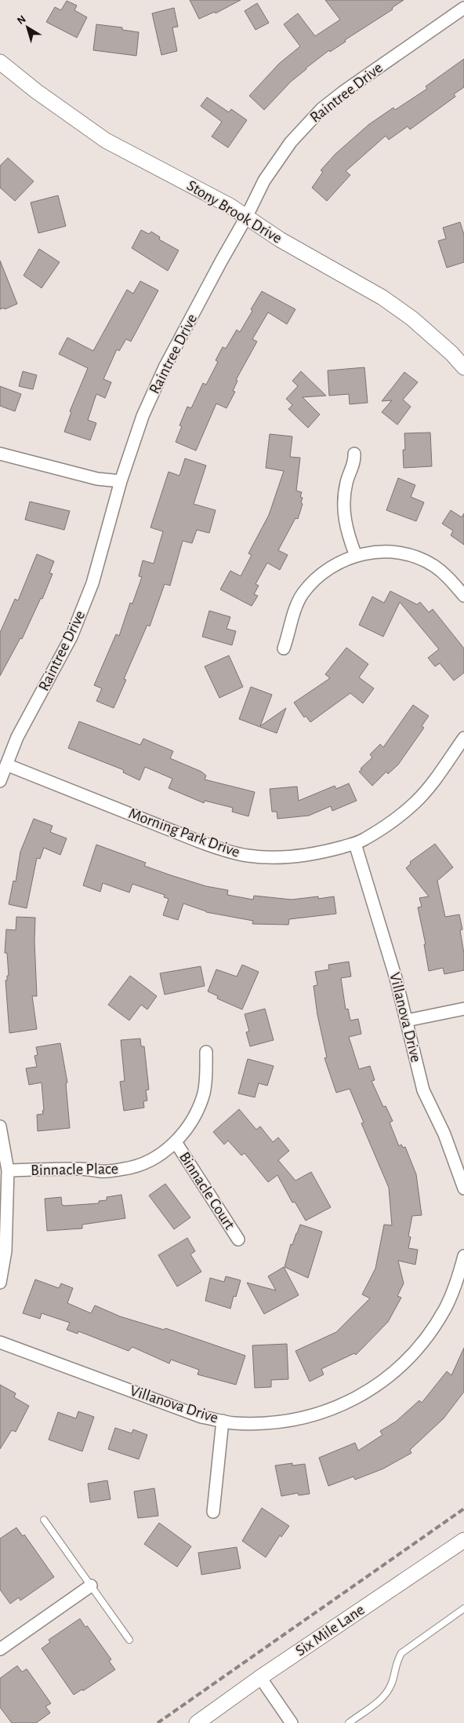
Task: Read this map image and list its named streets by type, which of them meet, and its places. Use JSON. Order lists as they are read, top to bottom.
{
  "streets": {
    "street": [
      "Raintree Drive",
      "Stony Brook Drive",
      "Morning Park Drive",
      "Villanova Drive",
      "Binnacle Place",
      "Binnacle Court",
      "Six Mile Lane"
    ]
  },
  "crossings": [
    ["Raintree Drive", "Stony Brook Drive"],
    ["Raintree Drive", "Morning Park Drive"],
    ["Morning Park Drive", "Villanova Drive"],
    ["Binnacle Place", "Binnacle Court"]
  ],
  "north": "top left"
}
